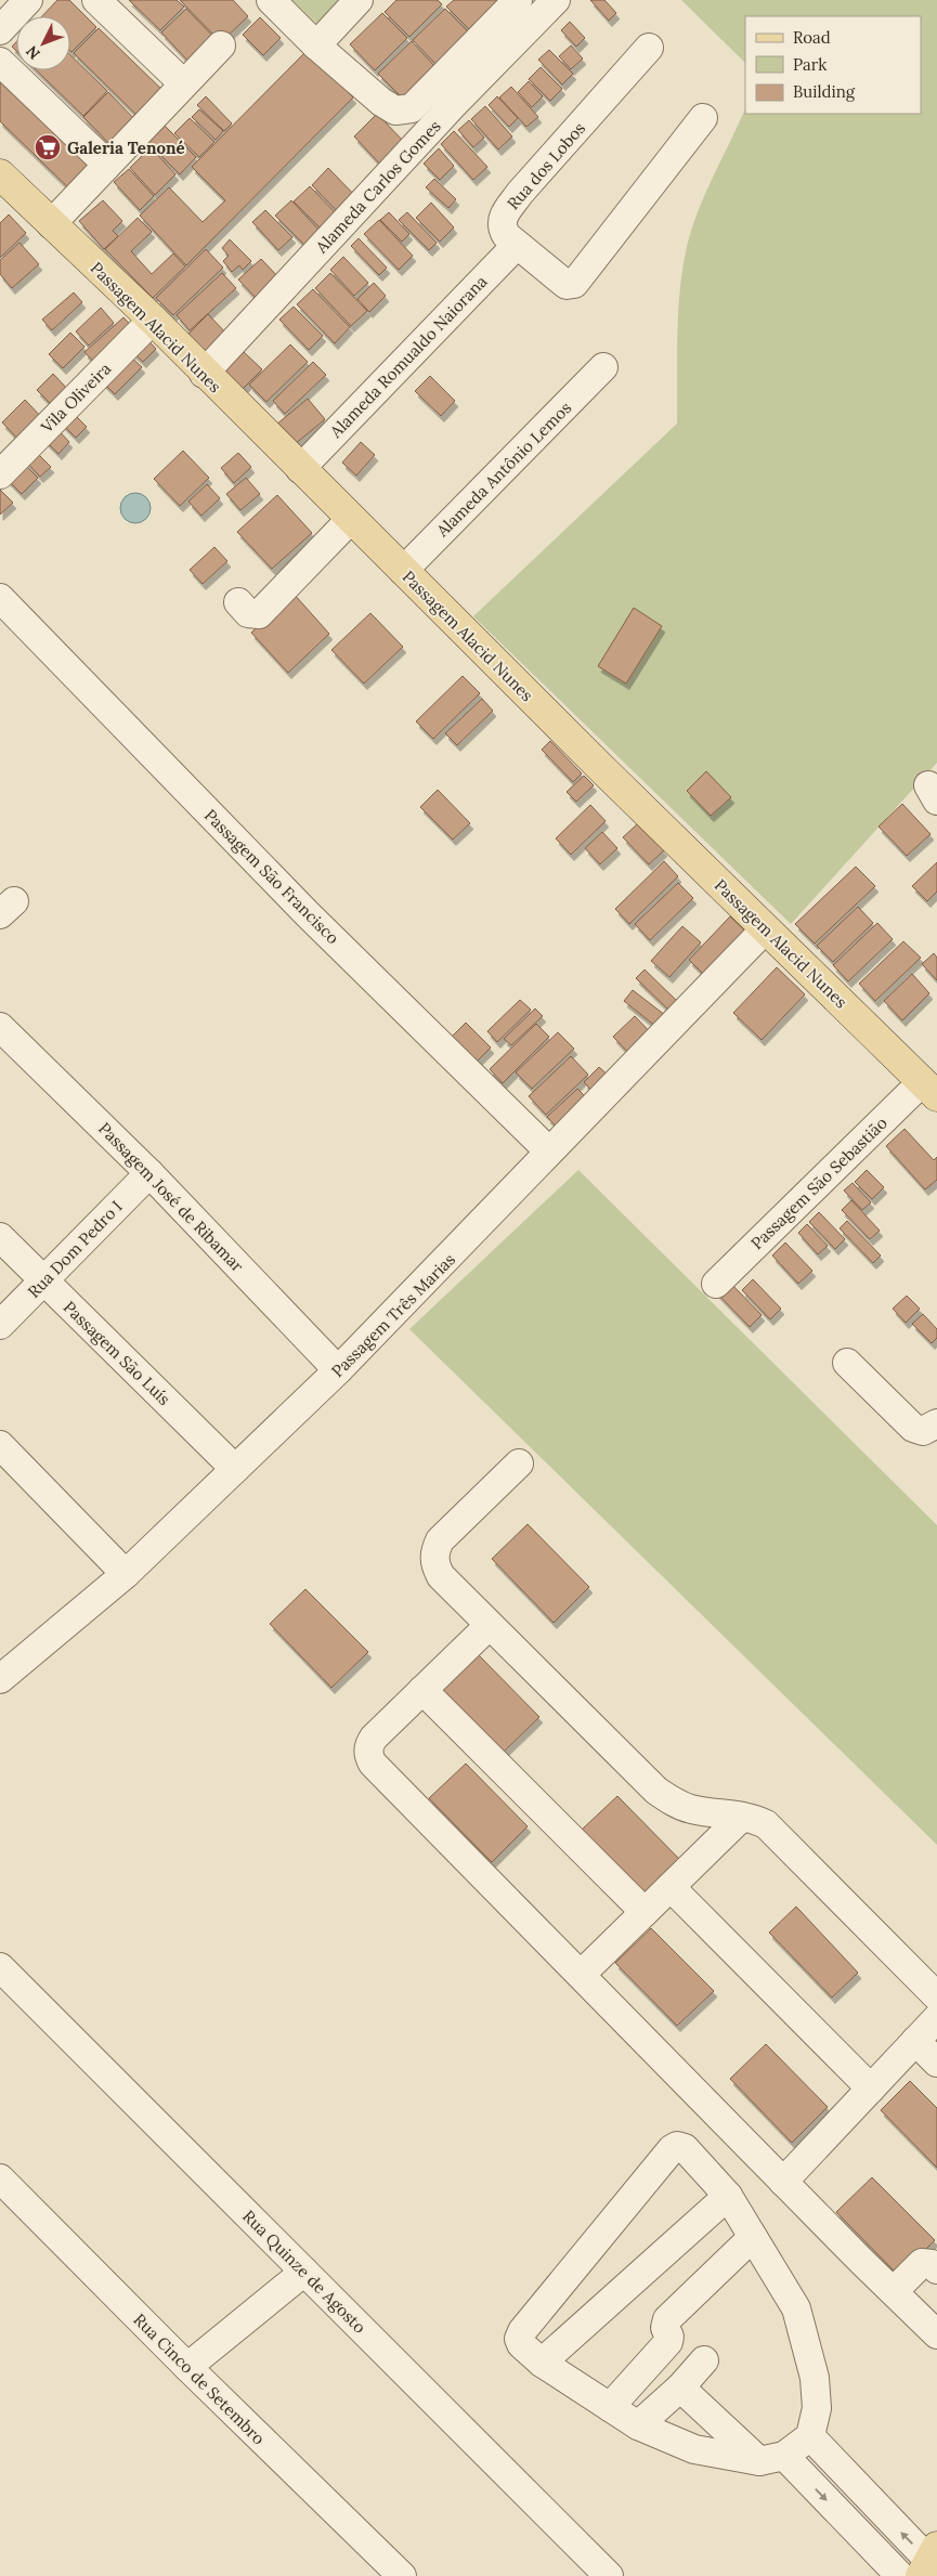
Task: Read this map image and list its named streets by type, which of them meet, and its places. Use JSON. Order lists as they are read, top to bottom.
{
  "streets": {
    "main road": ["Passagem Alacid Nunes"],
    "street": [
      "Rua dos Lobos",
      "Alameda Carlos Gomes",
      "Alameda Romualdo Naiorana",
      "Vila Oliveira",
      "Alameda Antônio Lemos",
      "Passagem São Francisco",
      "Passagem São Sebastião",
      "Passagem José de Ribamar",
      "Rua Dom Pedro I",
      "Passagem Três Marias",
      "Passagem São Luís",
      "Rua Quinze de Agosto",
      "Rua Cinco de Setembro"
    ]
  },
  "crossings": [
    ["Rua dos Lobos", "Alameda Romualdo Naiorana"],
    ["Alameda Carlos Gomes", "Passagem Alacid Nunes"],
    ["Passagem Alacid Nunes", "Alameda Romualdo Naiorana"],
    ["Passagem Alacid Nunes", "Vila Oliveira"],
    ["Passagem Alacid Nunes", "Alameda Antônio Lemos"],
    ["Passagem Alacid Nunes", "Passagem São Sebastião"],
    ["Passagem Alacid Nunes", "Passagem Três Marias"],
    ["Passagem São Francisco", "Passagem Três Marias"],
    ["Passagem José de Ribamar", "Rua Dom Pedro I"],
    ["Passagem José de Ribamar", "Passagem Três Marias"],
    ["Rua Dom Pedro I", "Passagem São Luís"],
    ["Passagem Três Marias", "Passagem São Luís"]
  ],
  "places": {
    "supermarket": ["Galeria Tenoné"]
  },
  "legend": ["Road", "Park", "Building"],
  "north": "bottom left"
}
